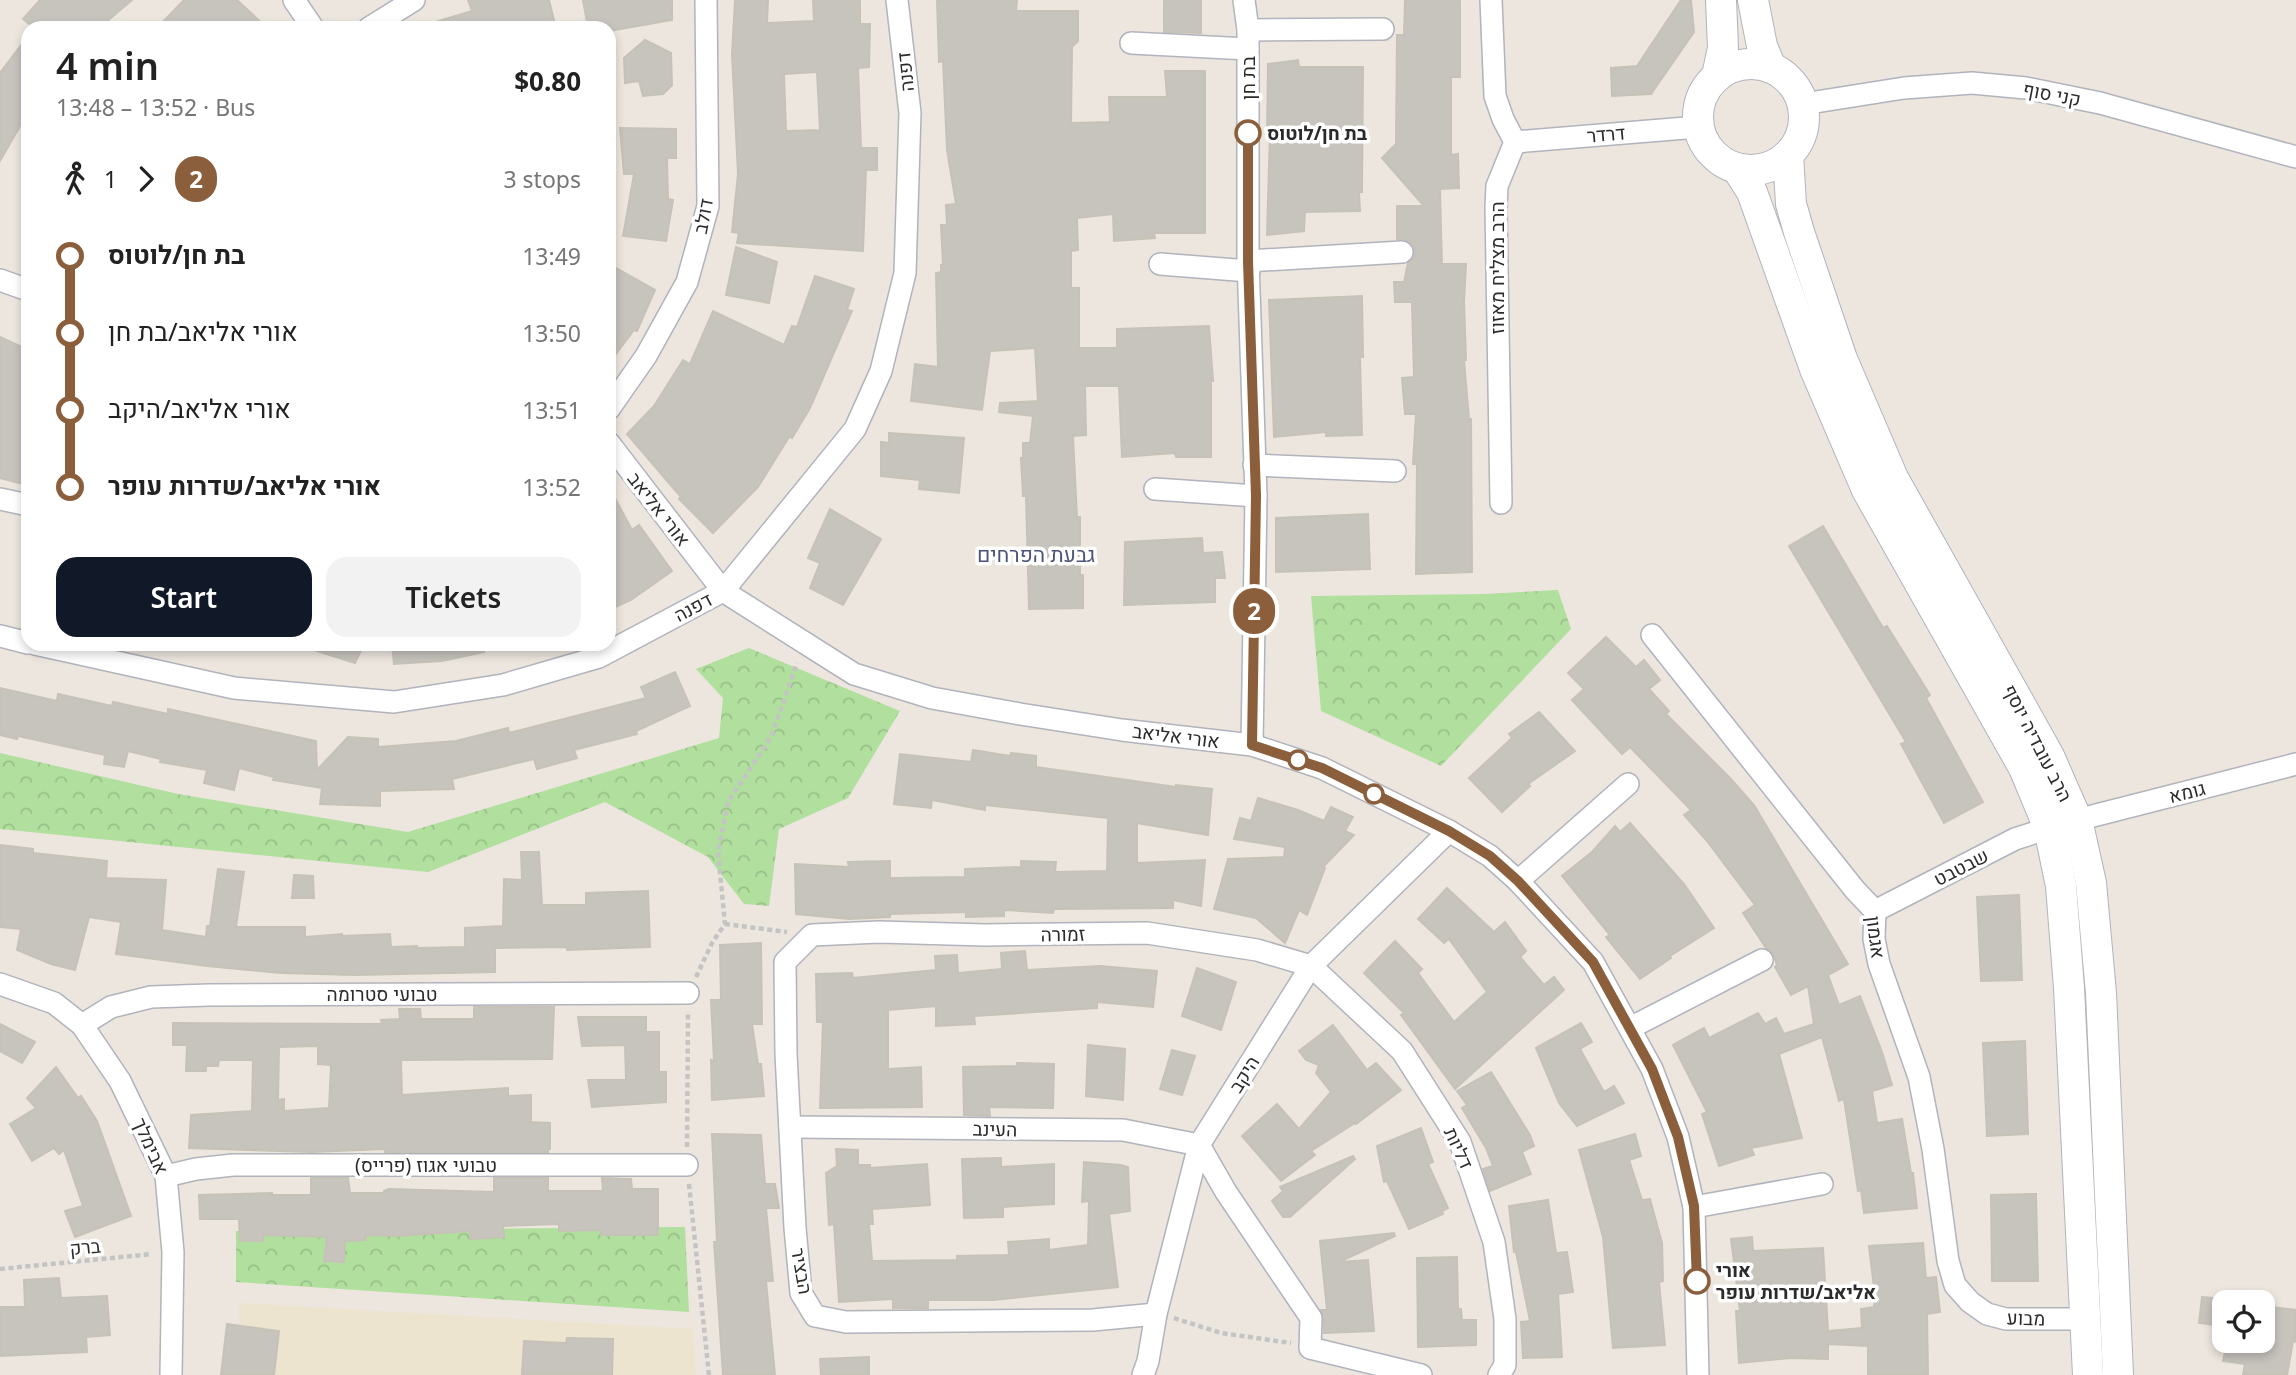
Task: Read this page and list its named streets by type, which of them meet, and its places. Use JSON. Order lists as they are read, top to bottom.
{
  "streets": {
    "street": [
      "דפנה",
      "בת חן",
      "קני סוף",
      "דרדר",
      "דולב",
      "הרב מצליח מאזוז",
      "אורי אליאב",
      "הרב עובדיה יוסף",
      "גומא",
      "שבטבט",
      "זמורה",
      "אגמון",
      "טבועי סטרומה",
      "היקב",
      "העינב",
      "אבימלך",
      "דליות",
      "טבועי אגוז (פרייס)",
      "הבציר",
      "מבוע"
    ],
    "path": ["ברק"]
  },
  "crossings": [
    ["דפנה", "אורי אליאב"],
    ["בת חן", "אורי אליאב"],
    ["קני סוף", "דרדר"],
    ["קני סוף", "הרב עובדיה יוסף"],
    ["דרדר", "הרב מצליח מאזוז"],
    ["דרדר", "הרב עובדיה יוסף"],
    ["אורי אליאב", "היקב"],
    ["הרב עובדיה יוסף", "גומא"],
    ["הרב עובדיה יוסף", "שבטבט"],
    ["הרב עובדיה יוסף", "מבוע"],
    ["שבטבט", "אגמון"],
    ["זמורה", "היקב"],
    ["זמורה", "דליות"],
    ["זמורה", "הבציר"],
    ["אגמון", "מבוע"],
    ["טבועי סטרומה", "אבימלך"],
    ["היקב", "העינב"],
    ["היקב", "דליות"],
    ["היקב", "הבציר"],
    ["העינב", "הבציר"],
    ["אבימלך", "טבועי אגוז (פרייס)"],
    ["אבימלך", "ברק"]
  ],
  "districts": ["גבעת הפרחים"],
  "places": ["בת חן/לוטוס", "אורי אליאב/שדרות עופר"],
  "lines": ["bus line 2"],
  "page": {
    "on_map": "2",
    "heading": ["4 min", "13:48 – 13:52 · Bus", "$0.80"],
    "legs": ["1", "2", "3 stops"],
    "list": [
      {
        "name": "בת חן/לוטוס",
        "value": "13:49"
      },
      {
        "name": "אורי אליאב/בת חן",
        "value": "13:50"
      },
      {
        "name": "אורי אליאב/היקב",
        "value": "13:51"
      },
      {
        "name": "אורי אליאב/שדרות עופר",
        "value": "13:52"
      }
    ],
    "buttons": ["Start", "Tickets"]
  }
}
